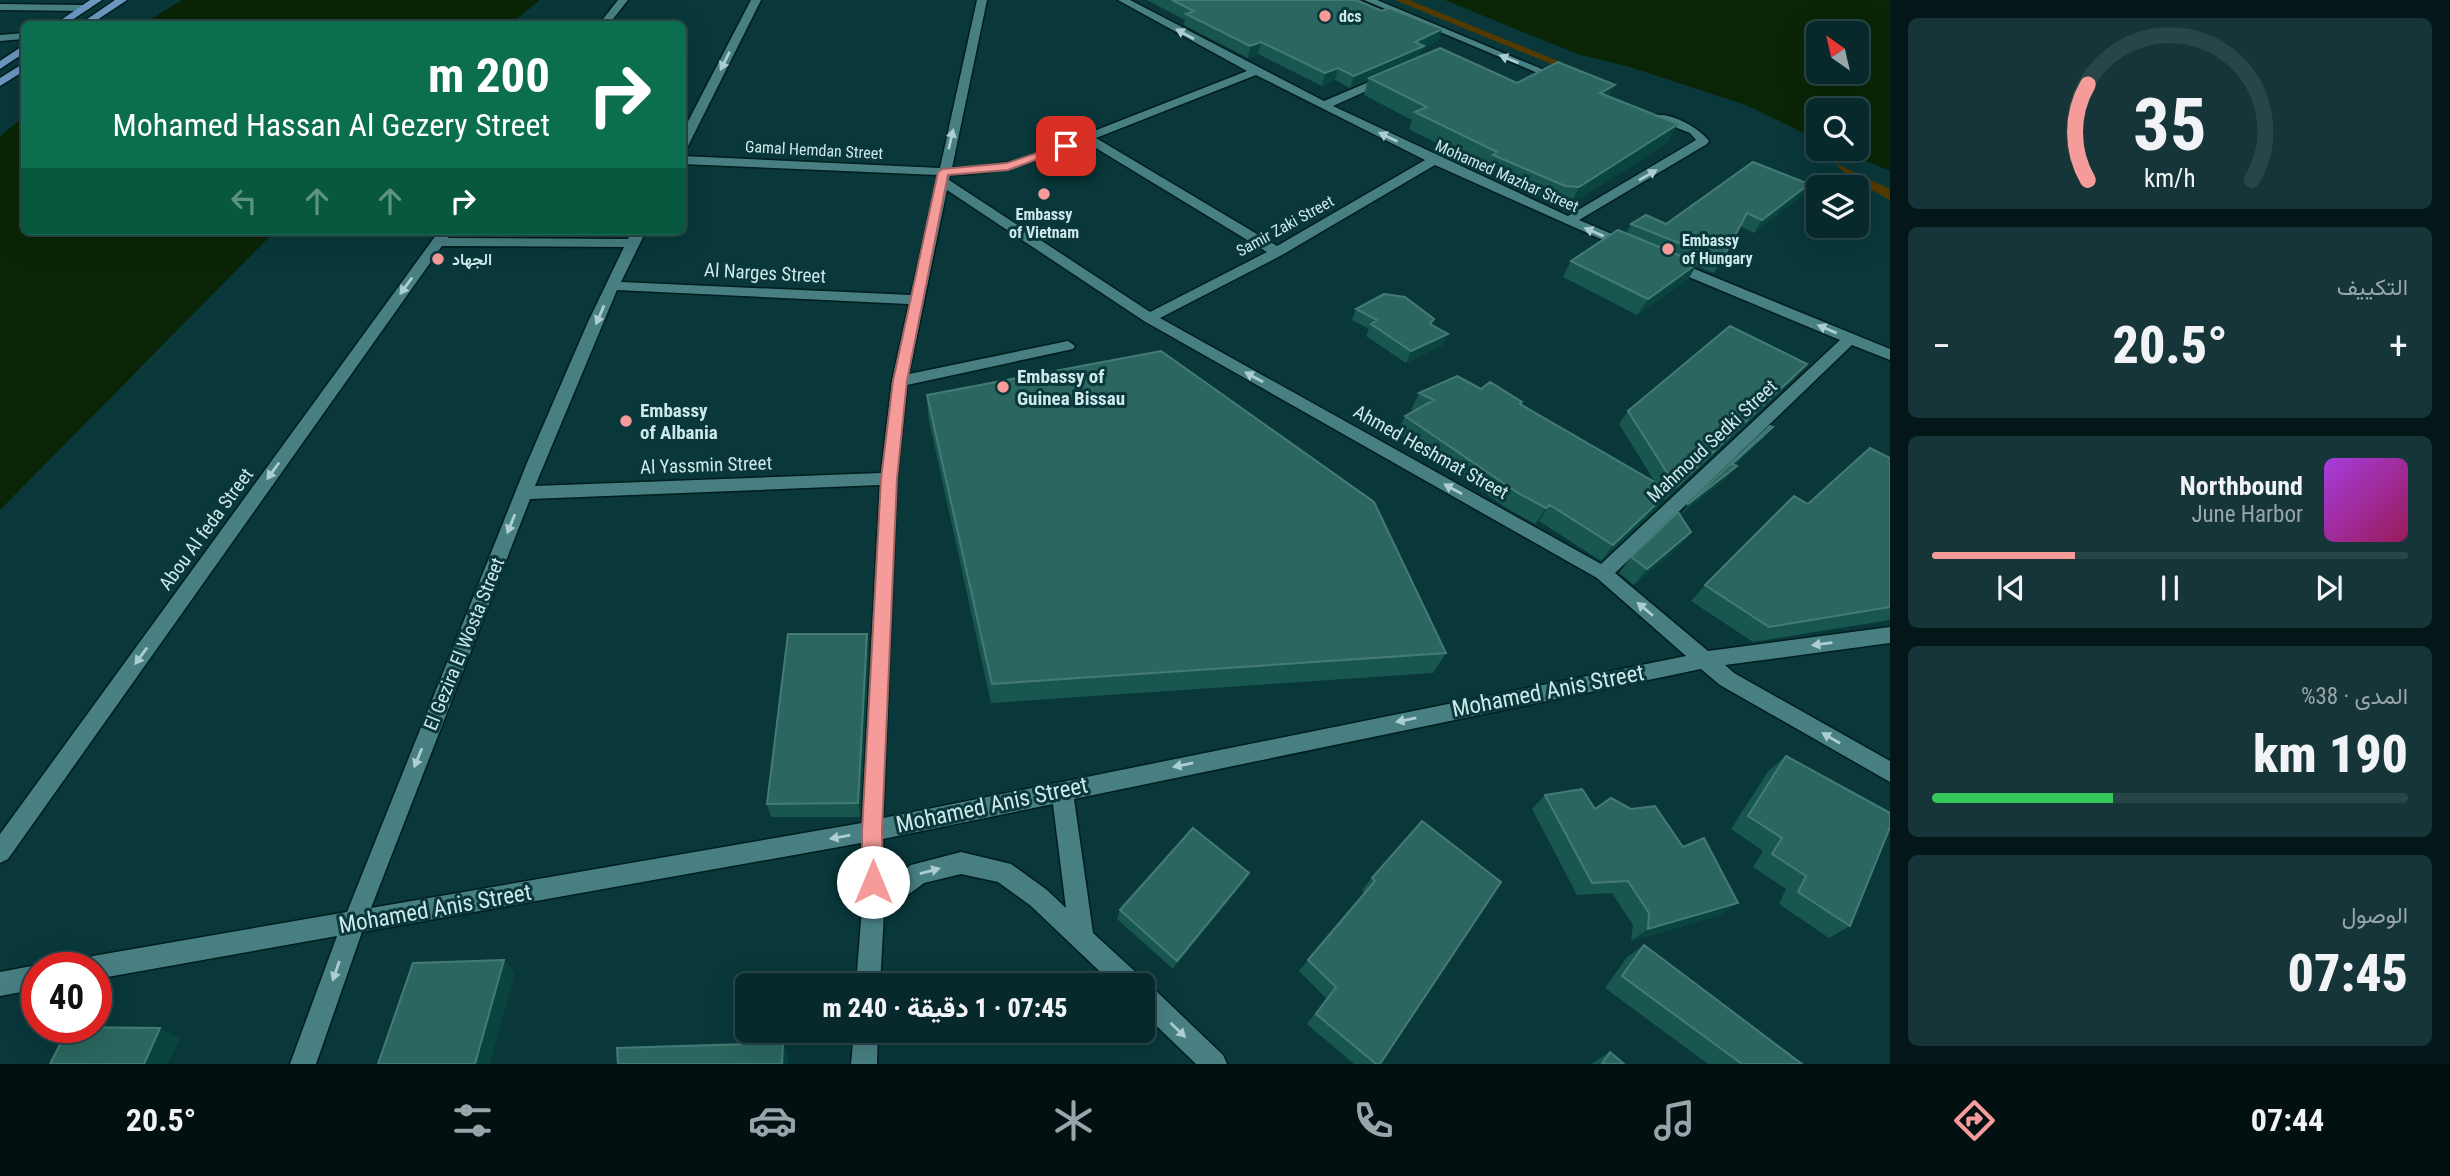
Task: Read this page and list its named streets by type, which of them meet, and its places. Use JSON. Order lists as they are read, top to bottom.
{
  "streets": {
    "street": [
      "Gamal Hemdan Street",
      "Mohamed Mazhar Street",
      "Samir Zaki Street",
      "Al Narges Street",
      "Mahmoud Sedki Street",
      "Ahmed Heshmat Street",
      "Al Yassmin Street",
      "Abou Al feda Street",
      "El Gezira El Wosta Street",
      "Mohamed Anis Street"
    ]
  },
  "crossings": [
    ["Gamal Hemdan Street", "Mohamed Mazhar Street"],
    ["Gamal Hemdan Street", "Ahmed Heshmat Street"],
    ["Mohamed Mazhar Street", "Samir Zaki Street"],
    ["Samir Zaki Street", "Ahmed Heshmat Street"],
    ["Al Narges Street", "El Gezira El Wosta Street"],
    ["Mahmoud Sedki Street", "Ahmed Heshmat Street"],
    ["Ahmed Heshmat Street", "Mohamed Anis Street"],
    ["Al Yassmin Street", "El Gezira El Wosta Street"],
    ["El Gezira El Wosta Street", "Mohamed Anis Street"]
  ],
  "one_way": [
    "Ahmed Heshmat Street",
    "Abou Al feda Street",
    "El Gezira El Wosta Street",
    "Mohamed Anis Street"
  ],
  "places": [
    "dcs",
    "Embassy of Vietnam",
    "Embassy of Hungary",
    "الجهاد",
    "Embassy of Guinea Bissau",
    "Embassy of Albania"
  ],
  "north": "top left",
  "page": {
    "turn": ["200 m", "Mohamed Hassan Al Gezery Street"],
    "tile": [
      "التكييف",
      ["المدى · 38%", "190 km"],
      ["الوصول", "07:45"]
    ],
    "heat": ["−", "20.5°", "+"],
    "song": ["Northbound", "June Harbor"],
    "limit": "40",
    "trip": "07:45 · 1 دقيقة · 240 m",
    "tabs": ["07:44", "20.5°"],
    "gauge": ["35", "km/h"]
  }
}
